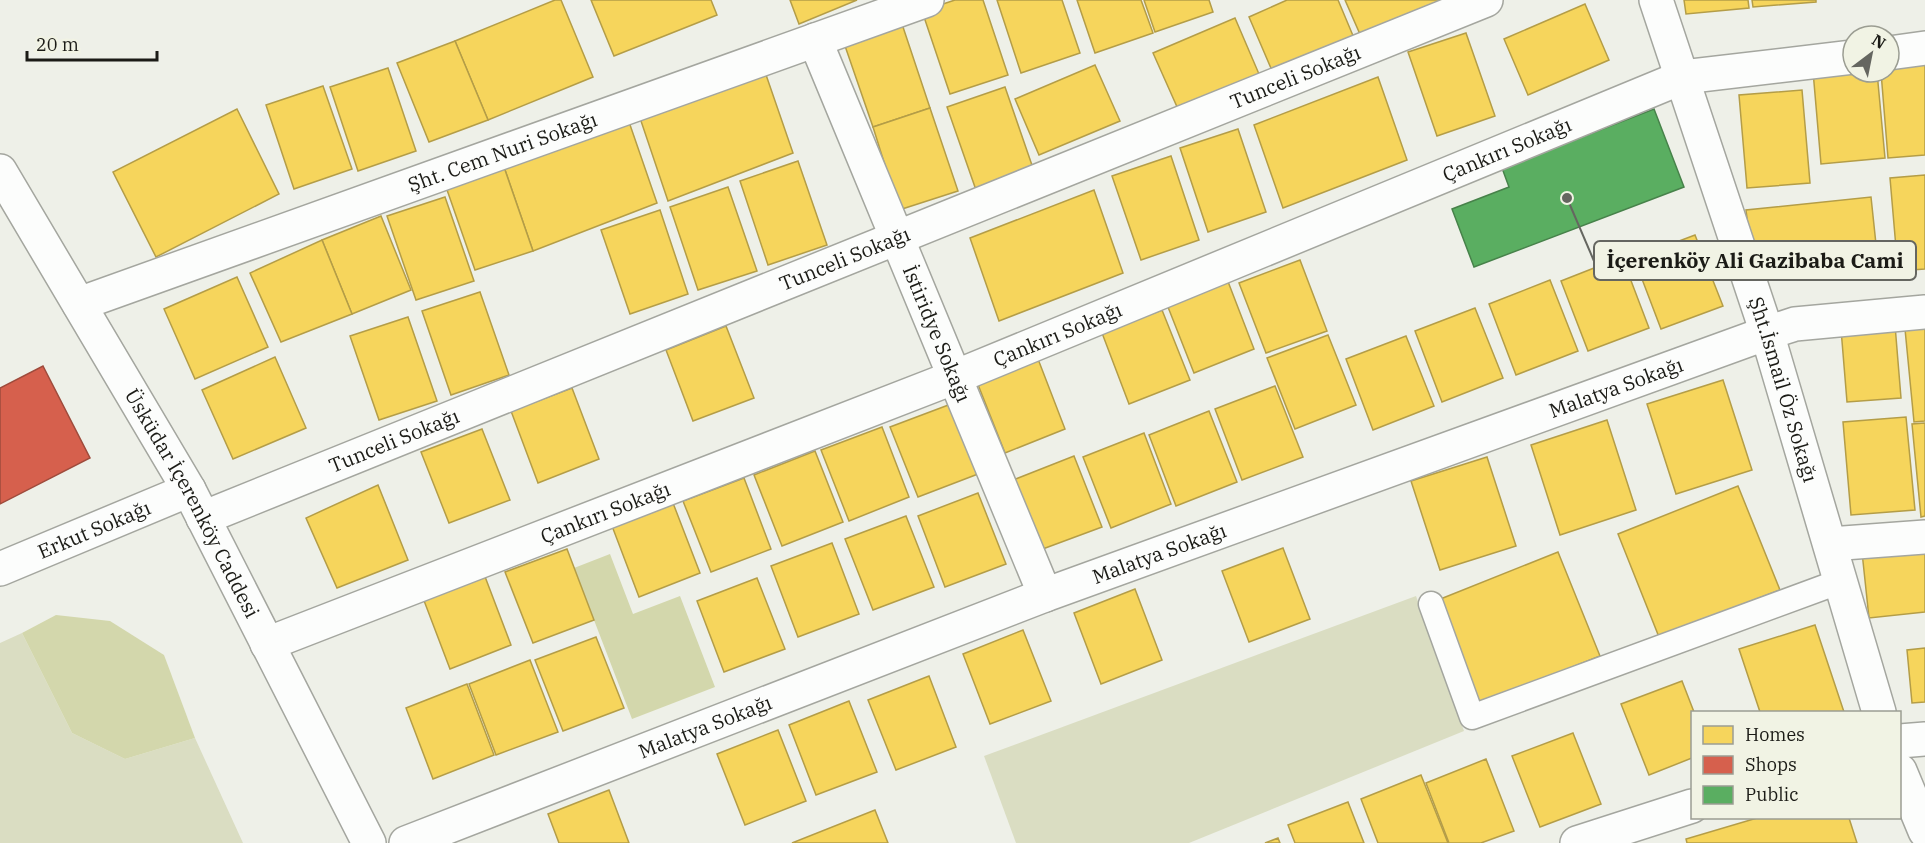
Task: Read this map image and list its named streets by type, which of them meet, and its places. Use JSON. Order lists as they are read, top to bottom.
{
  "streets": {
    "street": [
      "Tunceli Sokağı",
      "Çankırı Sokağı",
      "Şht. Cem Nuri Sokağı",
      "İstiridye Sokağı",
      "Malatya Sokağı",
      "Şht.İsmail Öz Sokağı",
      "Üsküdar İçerenköy Caddesi",
      "Erkut Sokağı"
    ]
  },
  "crossings": [
    ["Tunceli Sokağı", "İstiridye Sokağı"],
    ["Tunceli Sokağı", "Üsküdar İçerenköy Caddesi"],
    ["Tunceli Sokağı", "Erkut Sokağı"],
    ["Çankırı Sokağı", "İstiridye Sokağı"],
    ["Çankırı Sokağı", "Şht.İsmail Öz Sokağı"],
    ["Çankırı Sokağı", "Üsküdar İçerenköy Caddesi"],
    ["Şht. Cem Nuri Sokağı", "İstiridye Sokağı"],
    ["Şht. Cem Nuri Sokağı", "Üsküdar İçerenköy Caddesi"],
    ["İstiridye Sokağı", "Malatya Sokağı"],
    ["Malatya Sokağı", "Şht.İsmail Öz Sokağı"],
    ["Üsküdar İçerenköy Caddesi", "Erkut Sokağı"]
  ],
  "places": ["İçerenköy Ali Gazibaba Cami"],
  "legend": ["Homes", "Shops", "Public"],
  "scale_bar": "20 m",
  "north": "top right"
}
